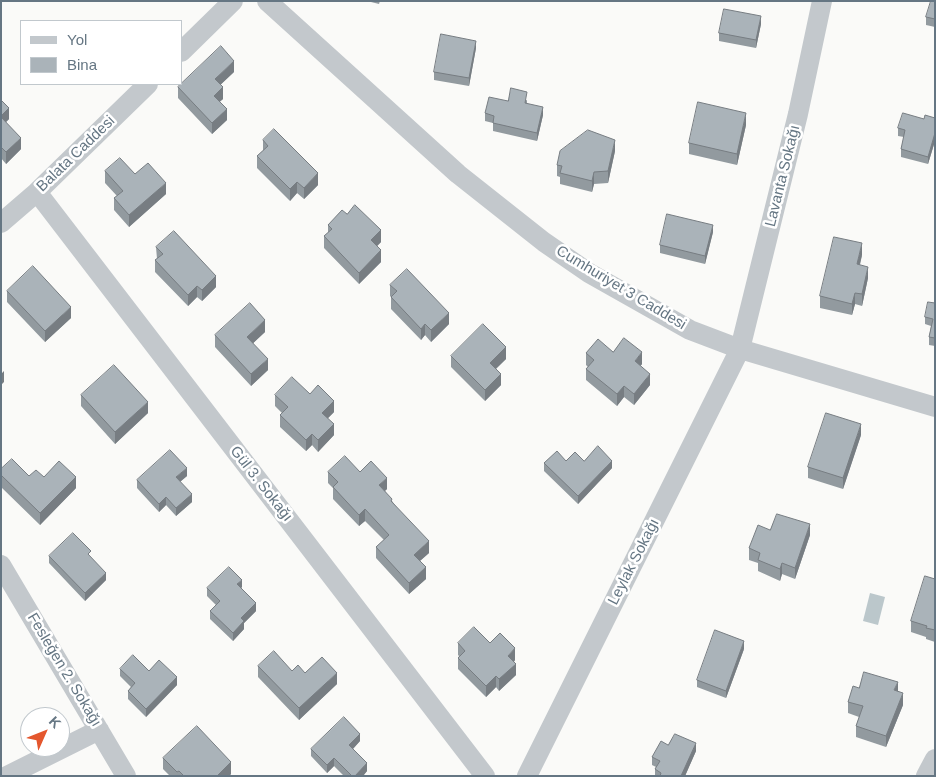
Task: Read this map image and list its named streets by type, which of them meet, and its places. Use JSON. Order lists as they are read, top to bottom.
{
  "streets": {
    "street": [
      "Balata Caddesi",
      "Lavanta Sokağı",
      "Cumhuriyet 3 Caddesi",
      "Gül 3. Sokağı",
      "Leylak Sokağı",
      "Fesleğen 2. Sokağı"
    ]
  },
  "crossings": [
    ["Balata Caddesi", "Gül 3. Sokağı"],
    ["Lavanta Sokağı", "Cumhuriyet 3 Caddesi"],
    ["Lavanta Sokağı", "Leylak Sokağı"],
    ["Cumhuriyet 3 Caddesi", "Leylak Sokağı"]
  ],
  "legend": ["Yol", "Bina"],
  "north": "top right"
}
